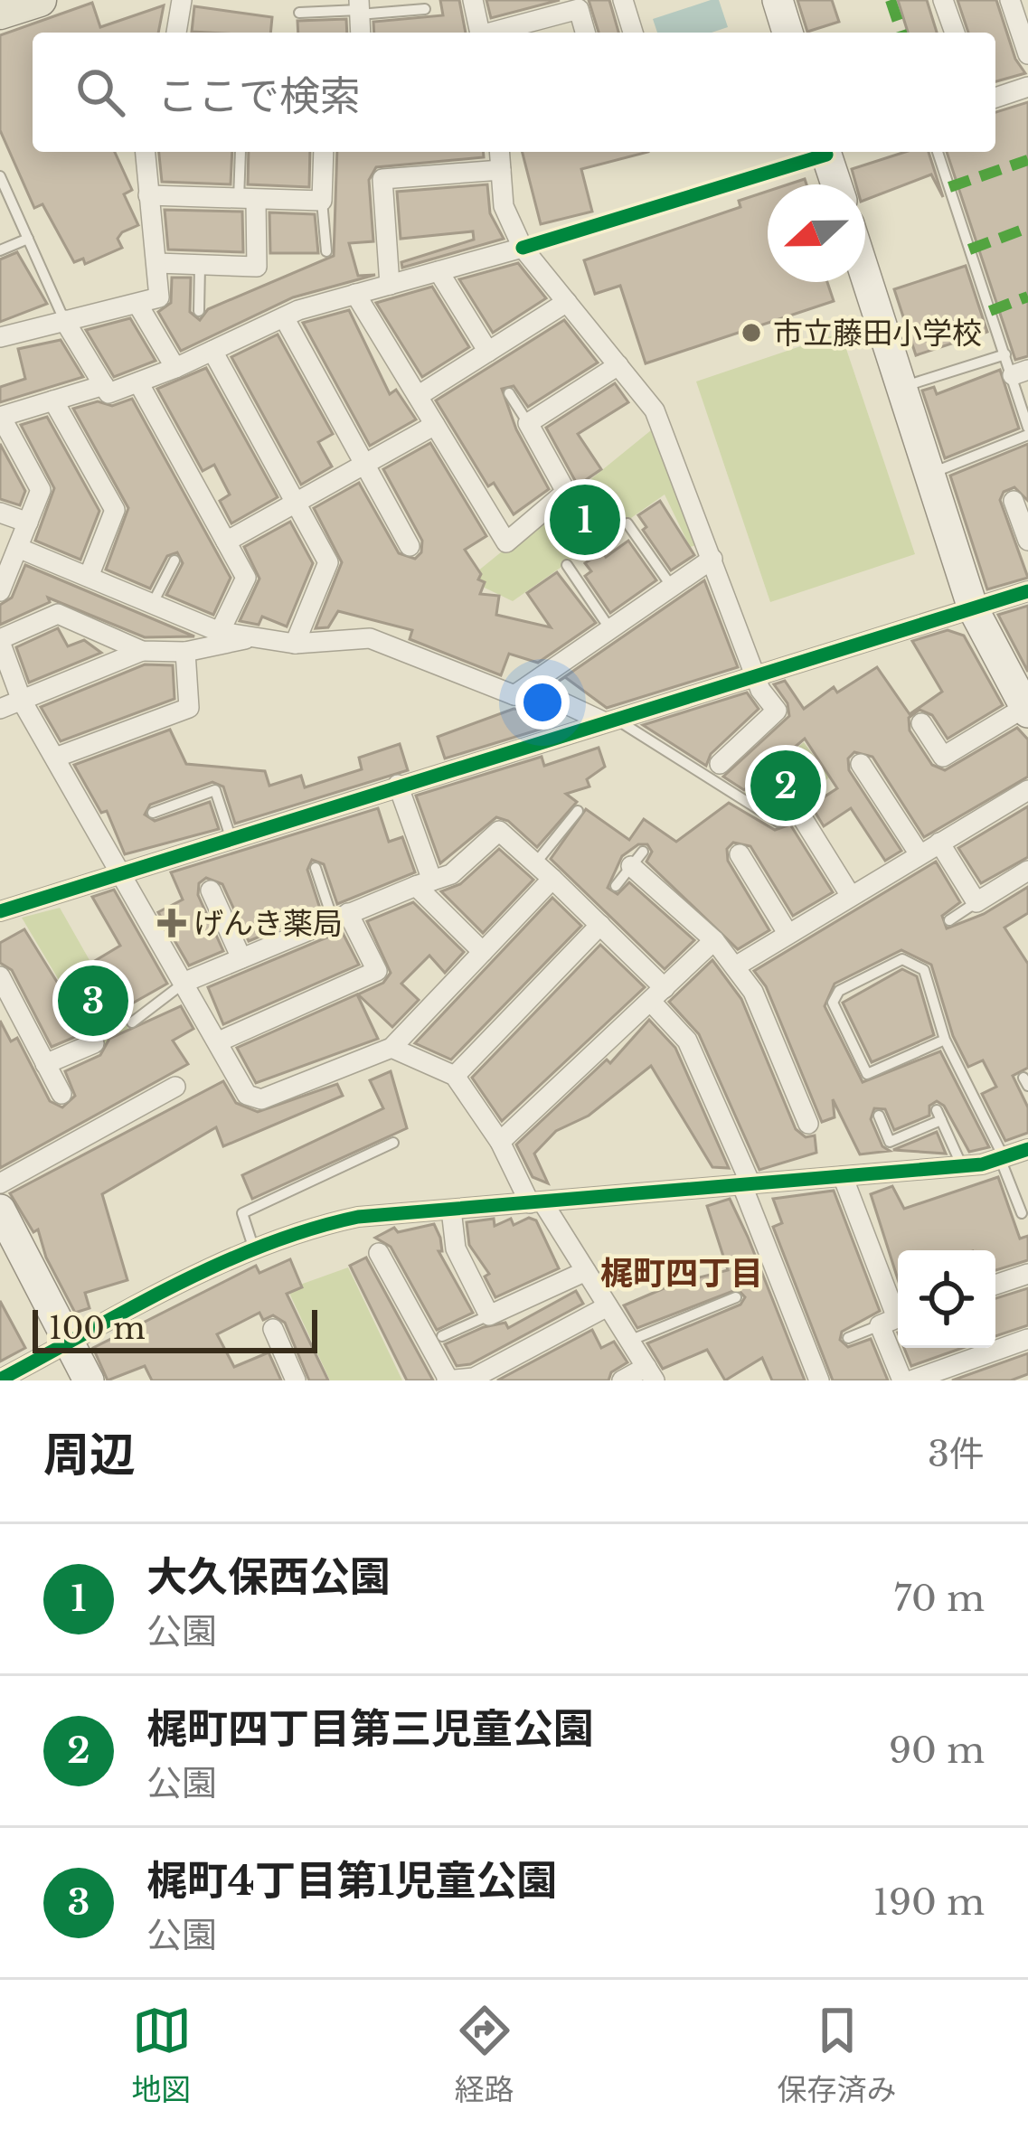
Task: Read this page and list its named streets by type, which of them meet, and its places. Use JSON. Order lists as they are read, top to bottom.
{
  "districts": ["梶町四丁目"],
  "places": {
    "other": ["市立藤田小学校"],
    "health": ["げんき薬局"]
  },
  "scale_bar": "100 m",
  "north": "left",
  "page": {
    "search": "ここで検索",
    "pins": ["1", "2", "3"],
    "scale": "100 m",
    "heading": ["周辺", "3件"],
    "list": [
      {
        "mark": "1",
        "name": "大久保西公園",
        "note": "公園",
        "value": "70 m"
      },
      {
        "mark": "2",
        "name": "梶町四丁目第三児童公園",
        "note": "公園",
        "value": "90 m"
      },
      {
        "mark": "3",
        "name": "梶町4丁目第1児童公園",
        "note": "公園",
        "value": "190 m"
      }
    ],
    "nav": ["地図", "経路", "保存済み"]
  }
}
